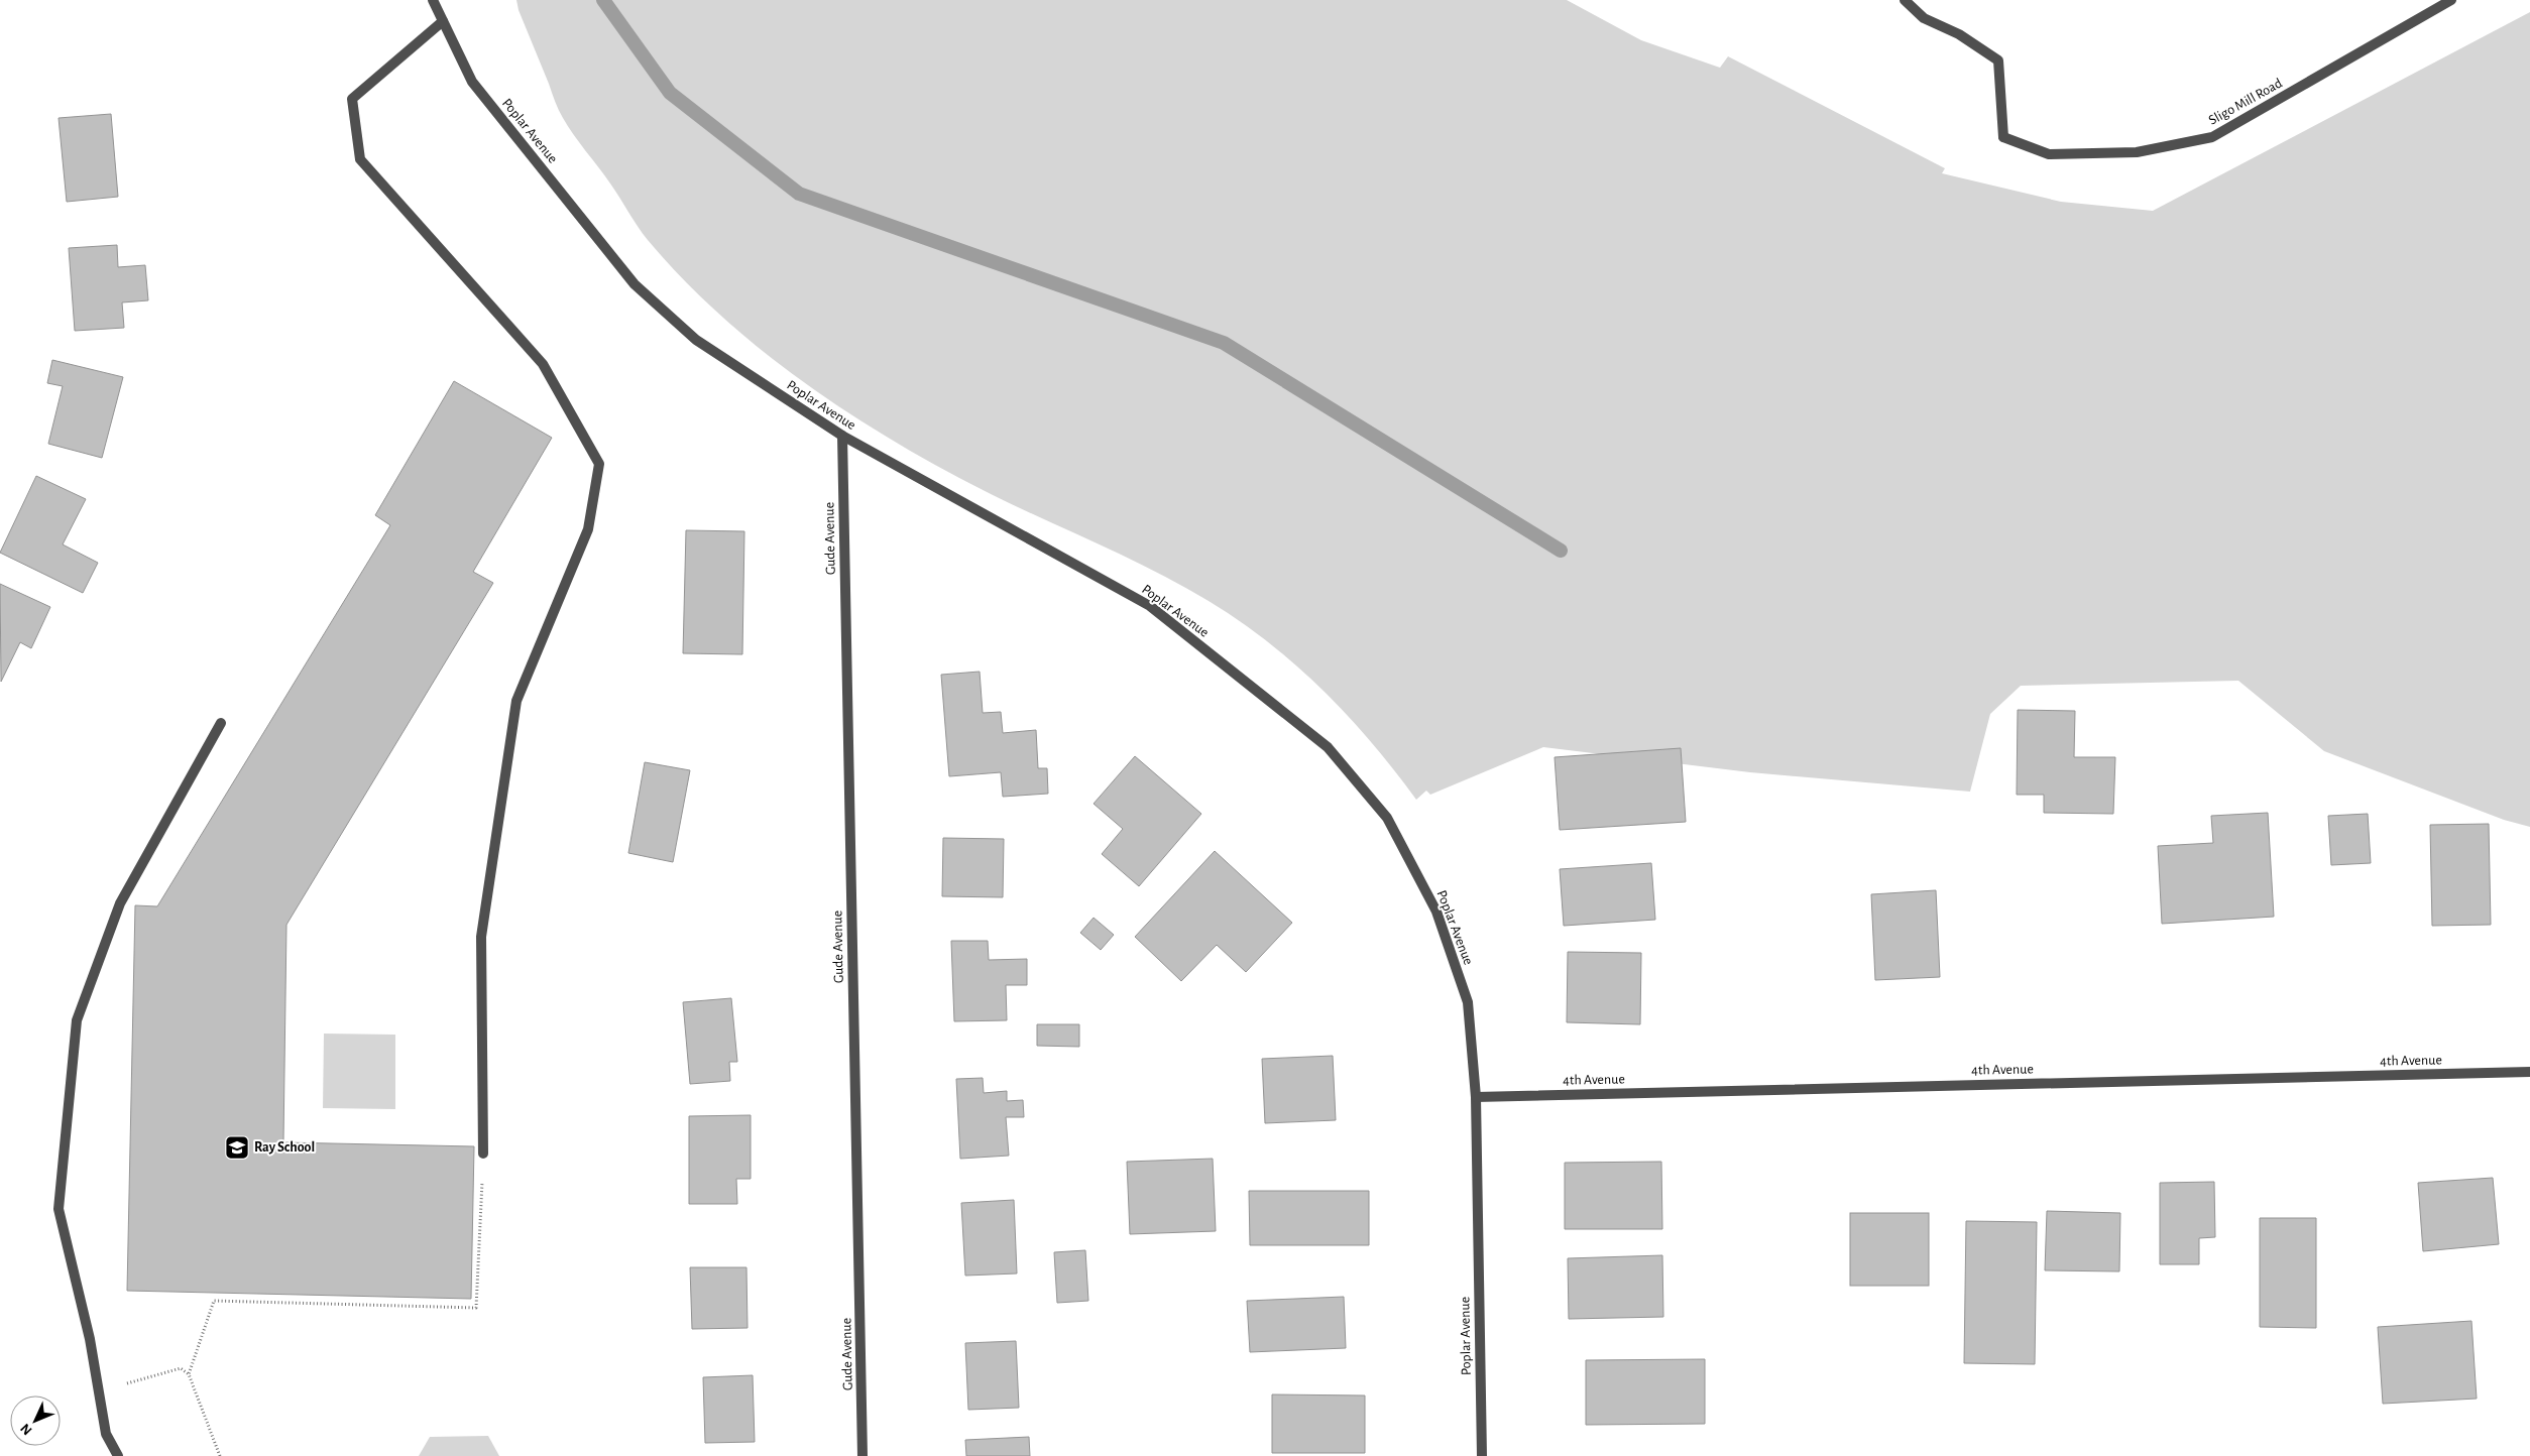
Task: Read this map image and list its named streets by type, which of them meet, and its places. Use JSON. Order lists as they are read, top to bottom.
{
  "streets": {
    "street": [
      "Sligo Mill Road",
      "Poplar Avenue",
      "Gude Avenue",
      "4th Avenue"
    ]
  },
  "crossings": [
    ["Poplar Avenue", "Gude Avenue"],
    ["Poplar Avenue", "4th Avenue"]
  ],
  "places": {
    "school or university": ["Ray School"]
  },
  "north": "bottom left"
}
